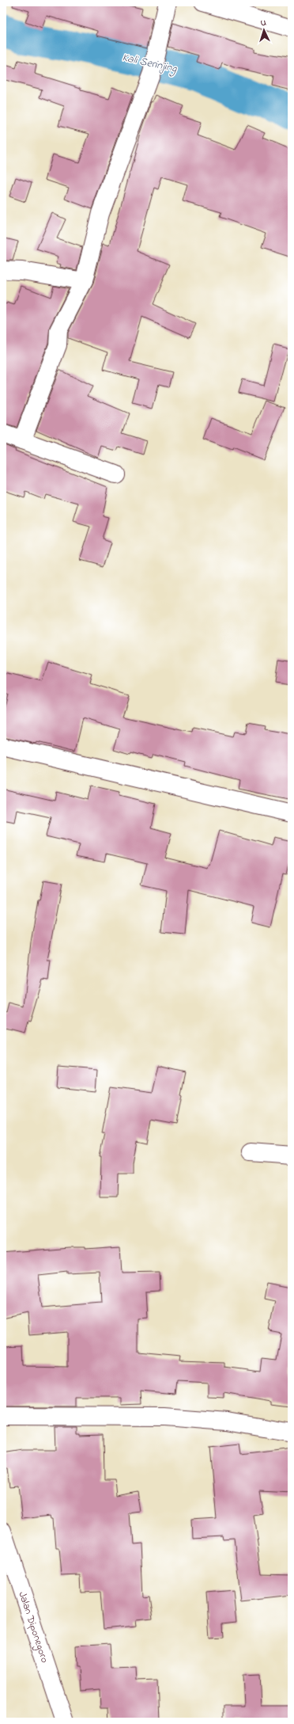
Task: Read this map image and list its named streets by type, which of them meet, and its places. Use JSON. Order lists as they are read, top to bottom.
{
  "streets": {
    "street": ["Jalan Diponegoro"]
  },
  "water": ["Kali Serinjing"],
  "north": "top"
}
